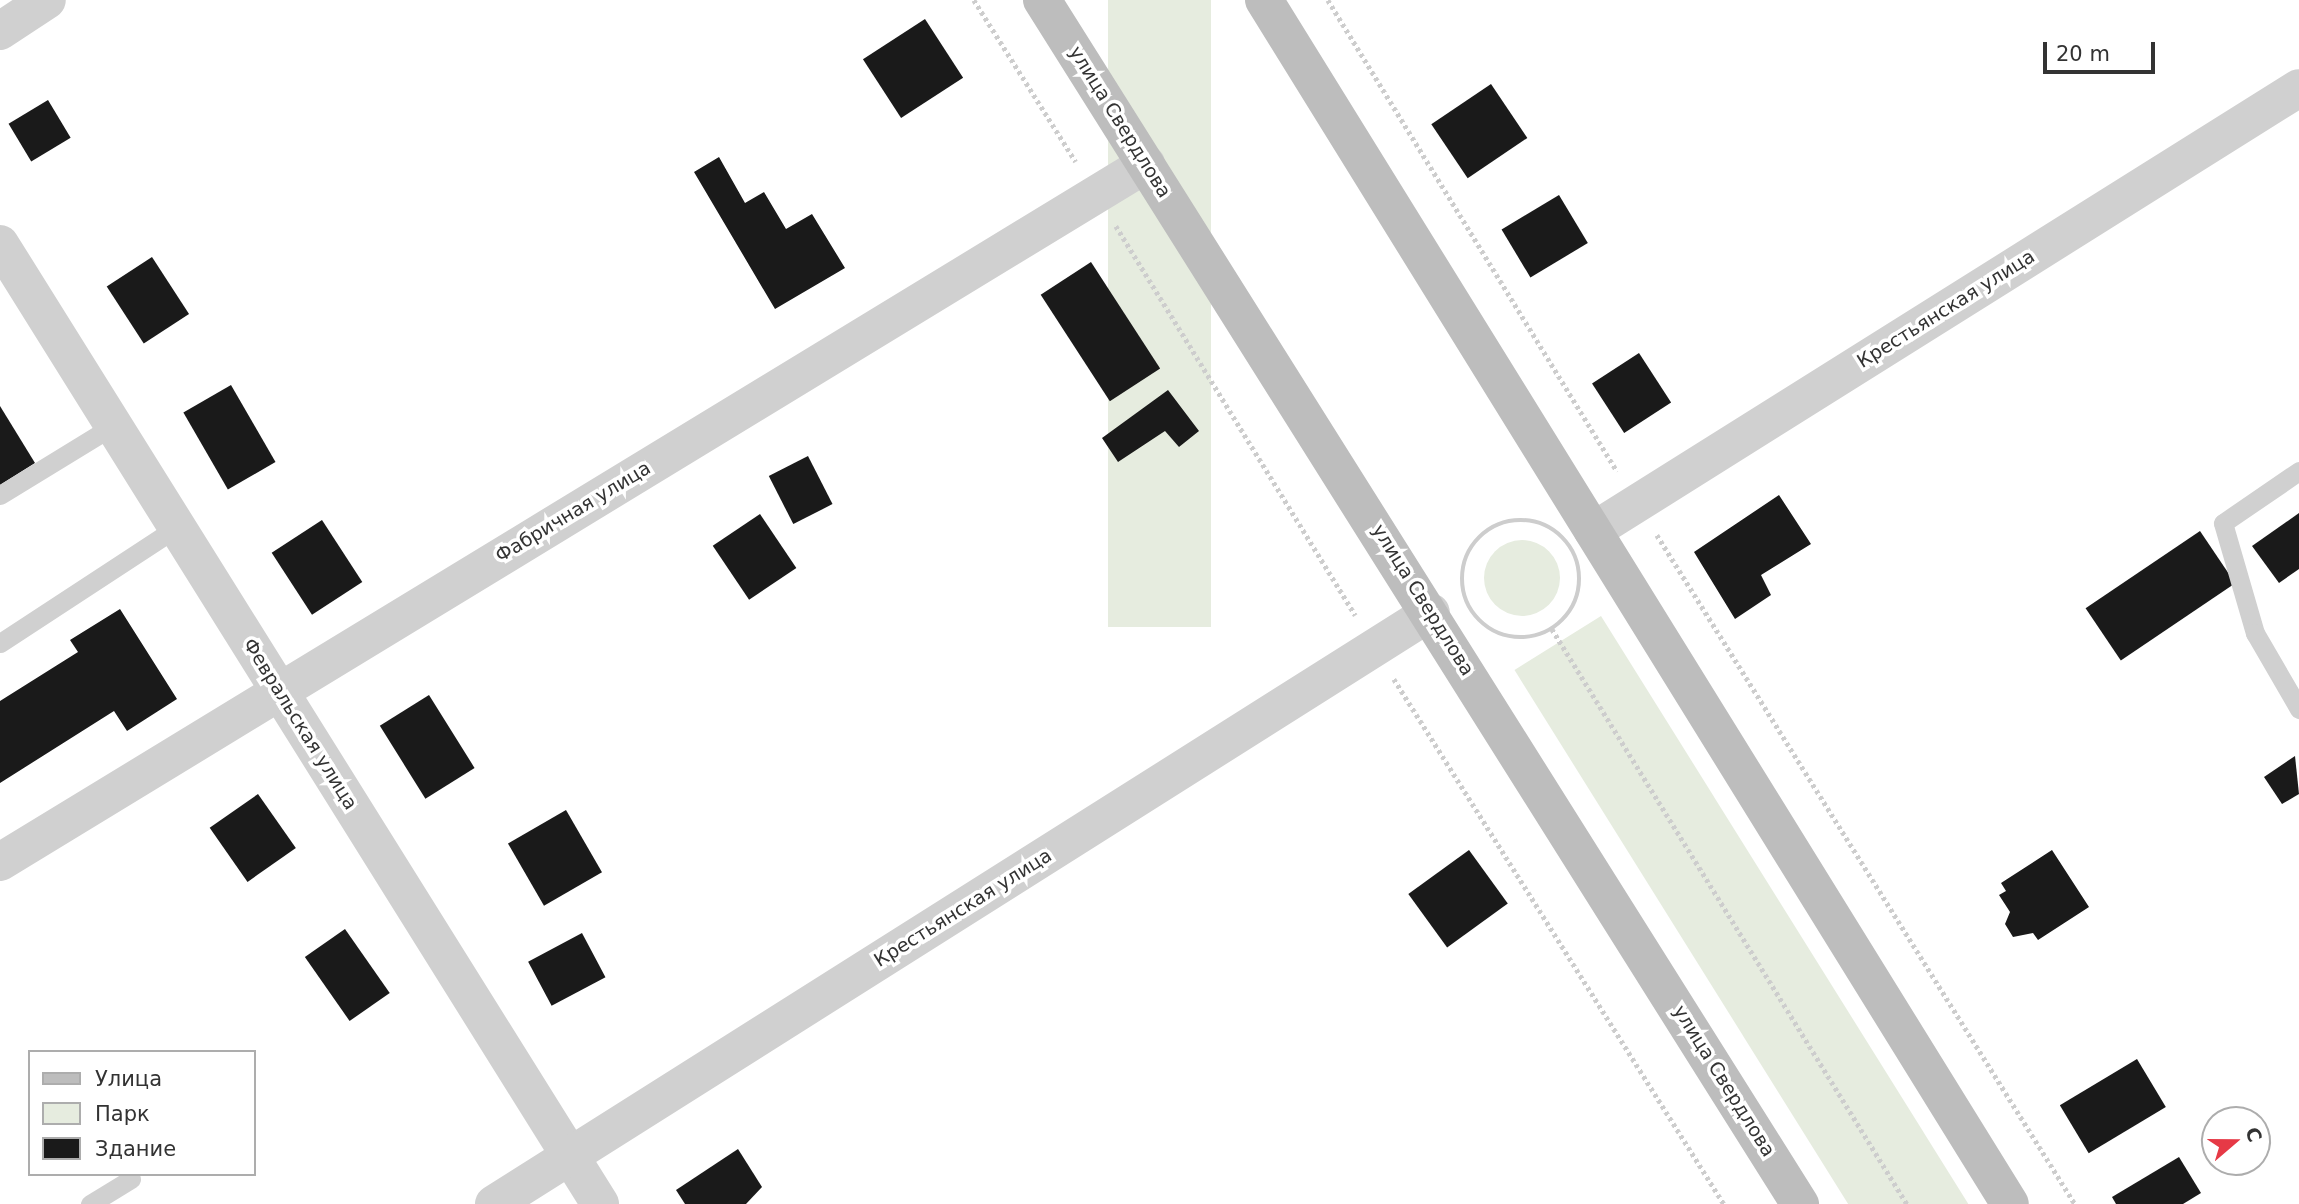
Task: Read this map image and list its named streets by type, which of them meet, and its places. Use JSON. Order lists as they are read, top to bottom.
{
  "streets": {
    "main road": ["улица Свердлова"],
    "street": ["Крестьянская улица", "Фабричная улица", "Февральская улица"]
  },
  "crossings": [
    ["улица Свердлова", "Крестьянская улица"],
    ["улица Свердлова", "Фабричная улица"],
    ["Крестьянская улица", "Февральская улица"],
    ["Фабричная улица", "Февральская улица"]
  ],
  "legend": ["Улица", "Парк", "Здание"],
  "scale_bar": "20 m",
  "north": "right"
}
